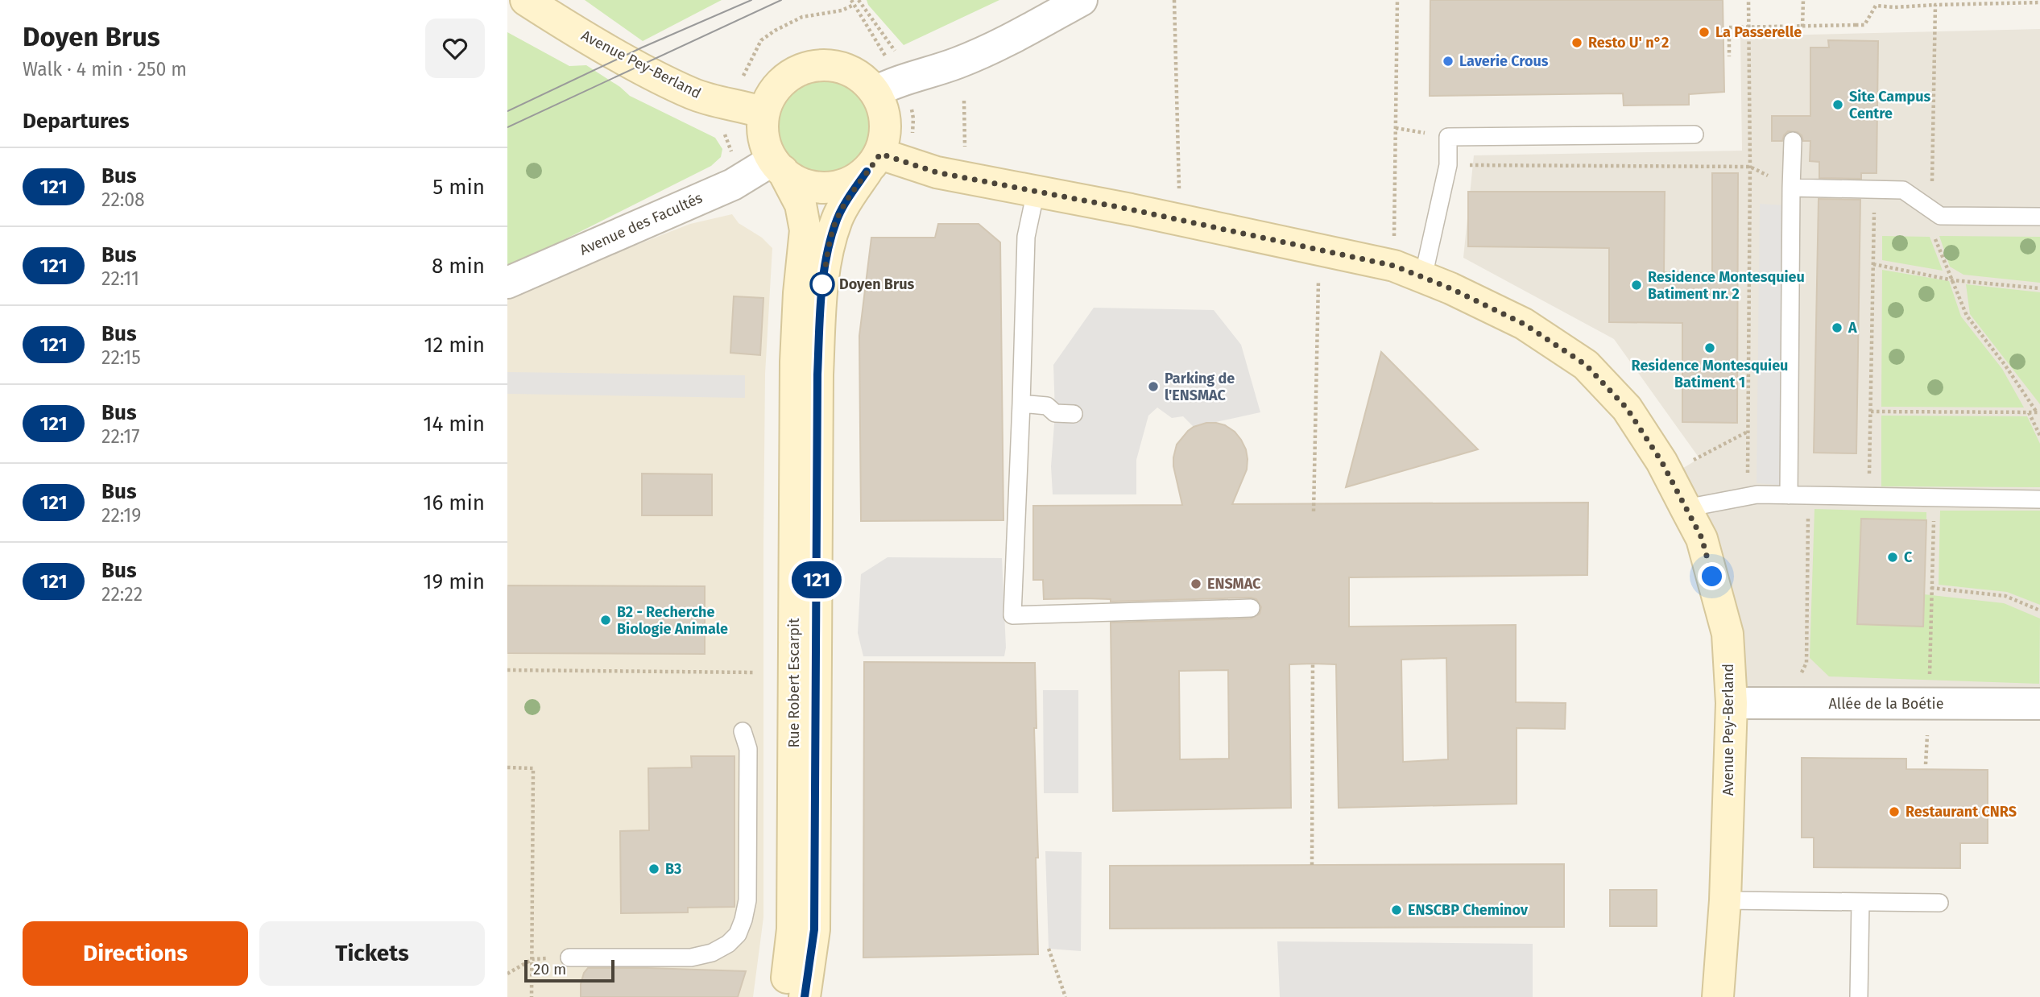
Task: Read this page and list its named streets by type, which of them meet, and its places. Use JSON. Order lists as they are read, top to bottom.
{
  "streets": {
    "street": [
      "Avenue Pey-Berland",
      "Avenue des Facultés",
      "Rue Robert Escarpit",
      "Allée de la Boétie"
    ]
  },
  "crossings": [
    ["Avenue Pey-Berland", "Avenue des Facultés"],
    ["Avenue Pey-Berland", "Rue Robert Escarpit"],
    ["Avenue Pey-Berland", "Allée de la Boétie"],
    ["Avenue des Facultés", "Rue Robert Escarpit"]
  ],
  "places": [
    "La Passerelle",
    "Resto U' n°2",
    "Laverie Crous",
    "Site Campus Centre",
    "Doyen Brus",
    "Residence Montesquieu Batiment nr. 2",
    "A",
    "Residence Montesquieu Batiment 1",
    "Parking de l'ENSMAC",
    "C",
    "ENSMAC",
    "B2 - Recherche Biologie Animale",
    "Restaurant CNRS",
    "B3",
    "ENSCBP Cheminov"
  ],
  "lines": ["bus line 121"],
  "scale_bar": "20 m",
  "page": {
    "heading": [
      ["Doyen Brus", "Walk · 4 min · 250 m"],
      "Departures"
    ],
    "on_map": "121",
    "list": [
      {
        "mark": "121",
        "name": "Bus",
        "note": "22:08",
        "value": "5 min"
      },
      {
        "mark": "121",
        "name": "Bus",
        "note": "22:11",
        "value": "8 min"
      },
      {
        "mark": "121",
        "name": "Bus",
        "note": "22:15",
        "value": "12 min"
      },
      {
        "mark": "121",
        "name": "Bus",
        "note": "22:17",
        "value": "14 min"
      },
      {
        "mark": "121",
        "name": "Bus",
        "note": "22:19",
        "value": "16 min"
      },
      {
        "mark": "121",
        "name": "Bus",
        "note": "22:22",
        "value": "19 min"
      }
    ],
    "buttons": ["Directions", "Tickets"],
    "scale": "20 m"
  }
}
